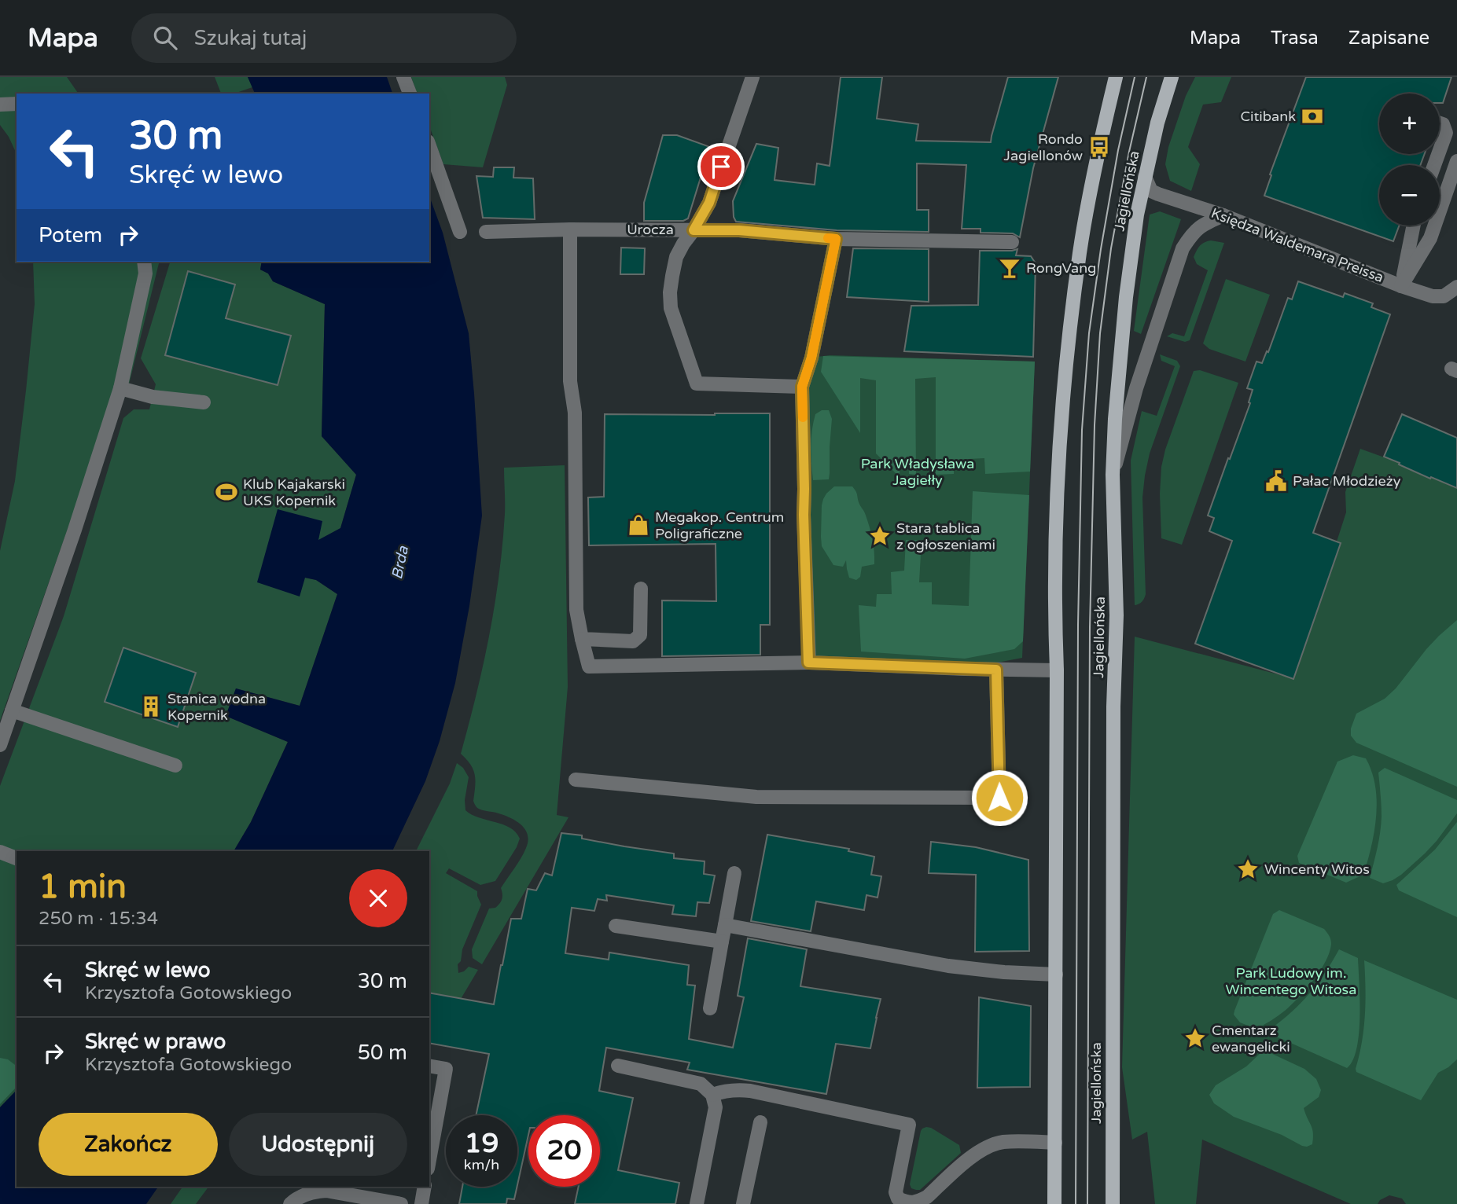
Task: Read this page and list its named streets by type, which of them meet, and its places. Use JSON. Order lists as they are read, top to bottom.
{
  "streets": {
    "main road": ["Jagiellońska"],
    "street": ["Urocza", "Księdza Waldemara Preissa"]
  },
  "crossings": [
    ["Jagiellońska", "Księdza Waldemara Preissa"]
  ],
  "water": ["Brda"],
  "parks": ["Park Władysława Jagiełły", "Park Ludowy im. Wincentego Witosa"],
  "places": {
    "bank": ["Citibank"],
    "bus stop": ["Rondo Jagiellonów"],
    "bar": ["RongVang"],
    "public building": ["Pałac Młodzieży"],
    "sports": ["Klub Kajakarski UKS Kopernik"],
    "shop": ["Megakop. Centrum Poligraficzne"],
    "place": ["Stara tablica z ogłoszeniami", "Wincenty Witos", "Cmentarz ewangelicki"],
    "building": ["Stanica wodna Kopernik"]
  },
  "page": {
    "header": "Mapa",
    "search": "Szukaj tutaj",
    "nav": ["Mapa", "Trasa", "Zapisane"],
    "map_buttons": ["+", "−"],
    "turn": ["30 m", "Skręć w lewo"],
    "then": "Potem",
    "heading": ["1 min", "250 m · 15:34"],
    "list": [
      {
        "name": "Skręć w lewo",
        "note": "Krzysztofa Gotowskiego",
        "value": "30 m"
      },
      {
        "name": "Skręć w prawo",
        "note": "Krzysztofa Gotowskiego",
        "value": "50 m"
      }
    ],
    "buttons": ["Zakończ", "Udostępnij"],
    "speed": "19 km/h",
    "limit": "20"
  }
}
